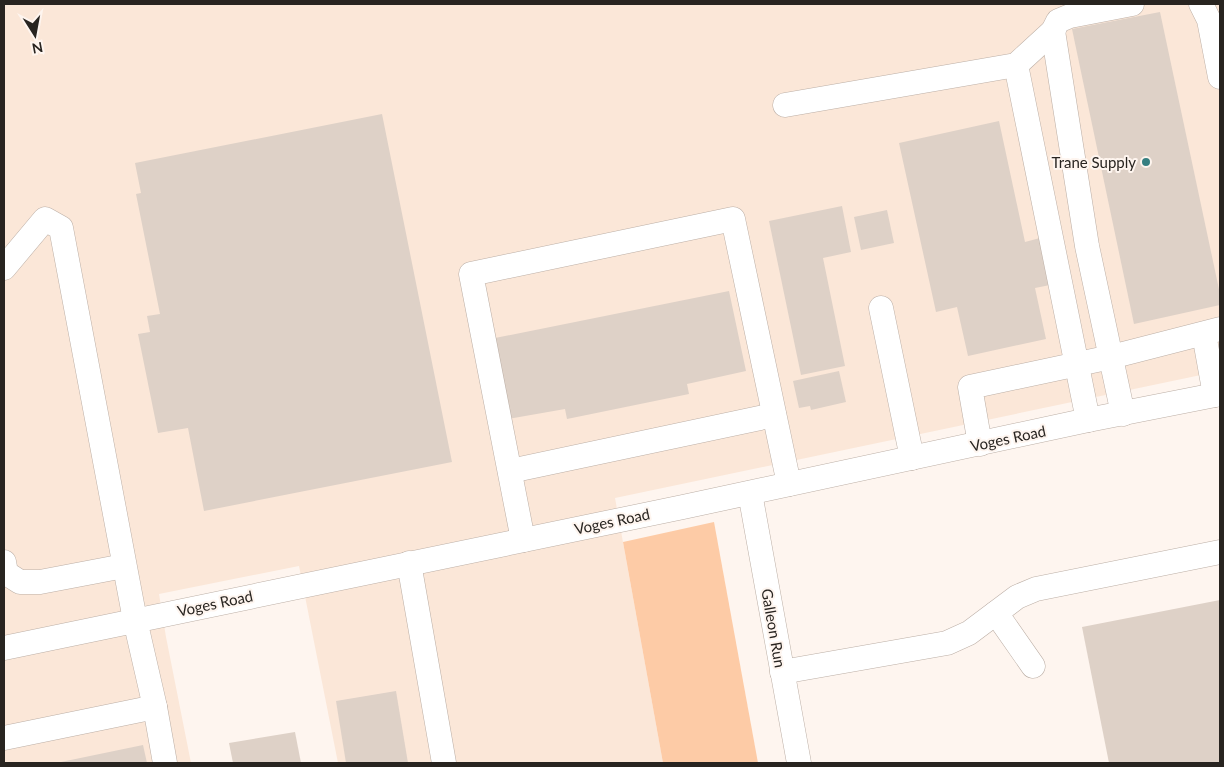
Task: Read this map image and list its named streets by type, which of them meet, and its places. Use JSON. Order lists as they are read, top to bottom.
{
  "streets": {
    "street": ["Voges Road", "Galleon Run"]
  },
  "crossings": [
    ["Voges Road", "Galleon Run"]
  ],
  "places": ["Trane Supply"],
  "north": "bottom"
}
